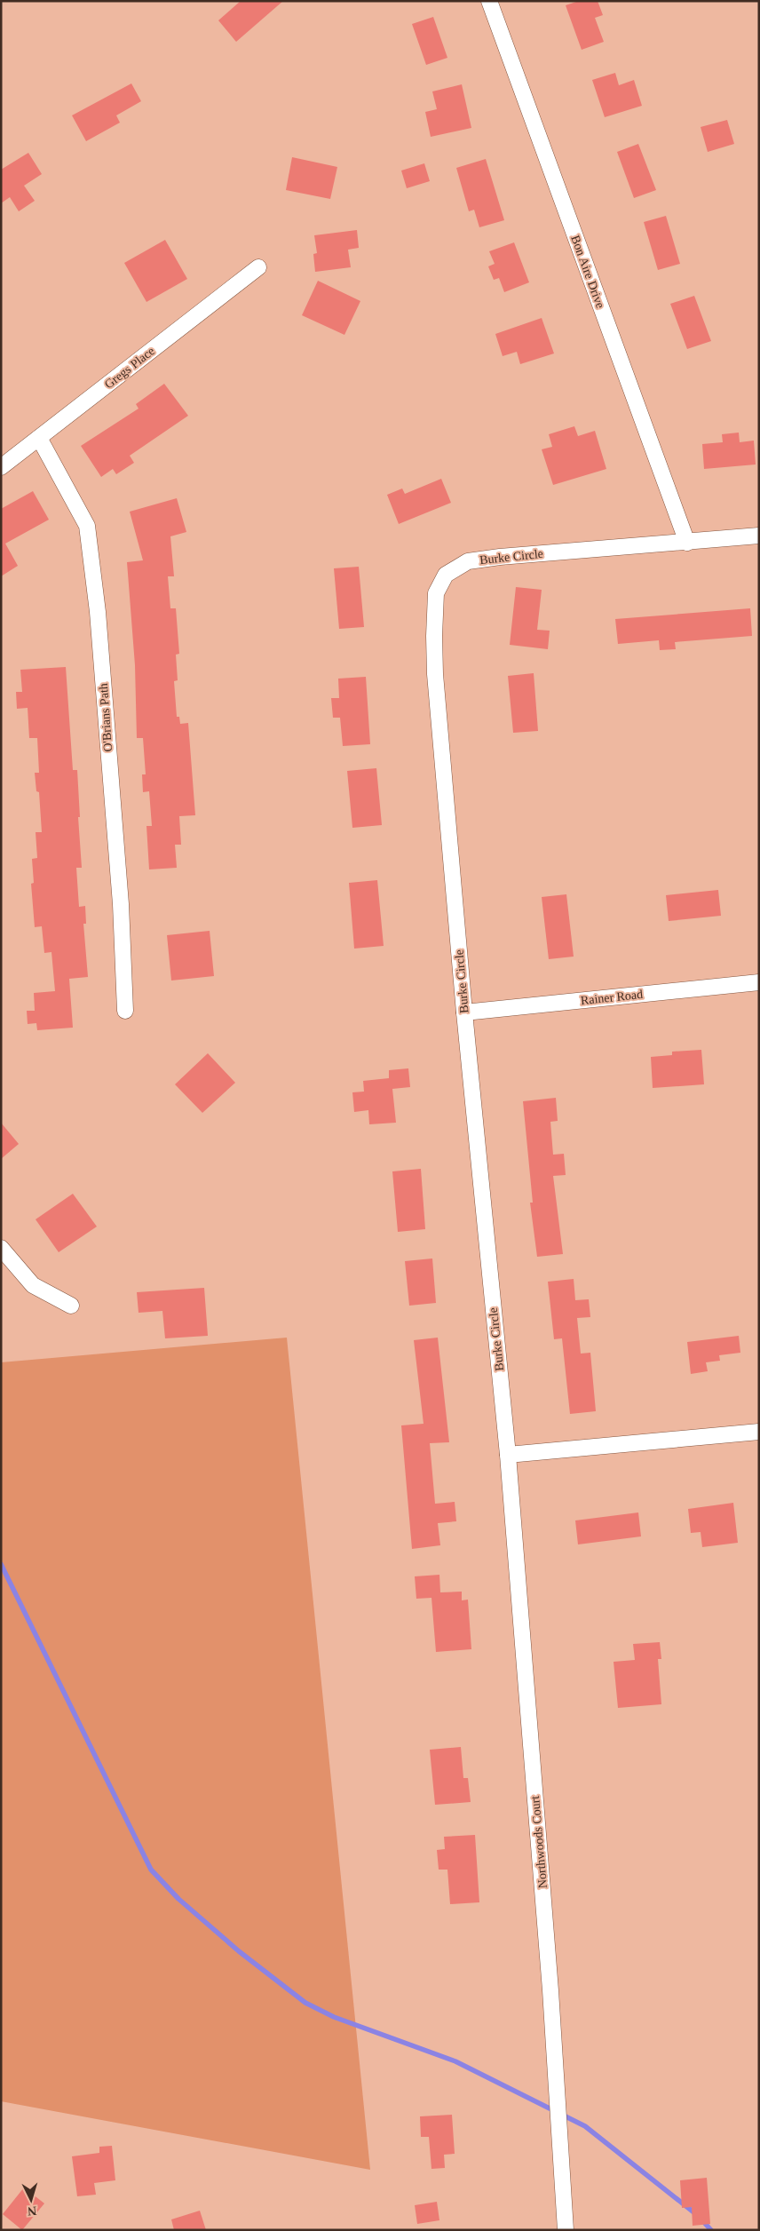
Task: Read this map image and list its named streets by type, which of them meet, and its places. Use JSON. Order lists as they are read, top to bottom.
{
  "streets": {
    "street": [
      "Bon Aire Drive",
      "Gregs Place",
      "Burke Circle",
      "O'Brians Path",
      "Rainer Road",
      "Northwoods Court"
    ]
  },
  "crossings": [
    ["Bon Aire Drive", "Burke Circle"],
    ["Gregs Place", "O'Brians Path"],
    ["Burke Circle", "Rainer Road"],
    ["Burke Circle", "Northwoods Court"]
  ],
  "north": "bottom"
}
